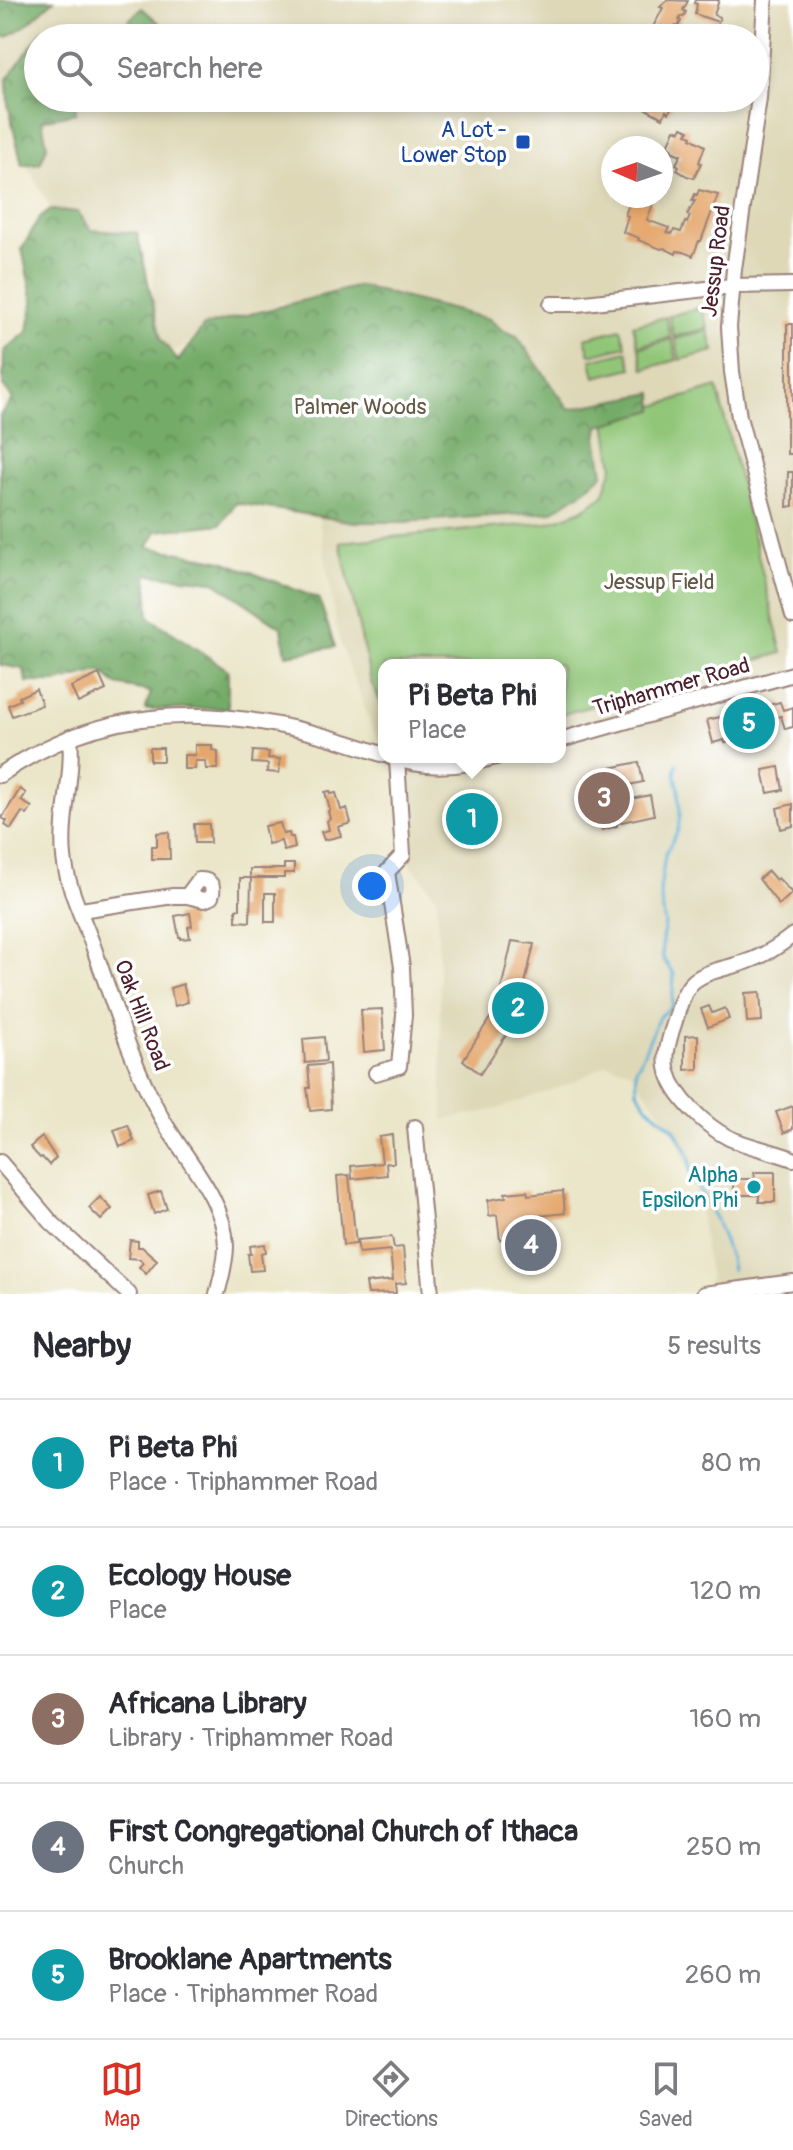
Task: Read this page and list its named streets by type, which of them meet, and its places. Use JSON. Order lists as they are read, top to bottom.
{
  "streets": {
    "street": ["Jessup Road", "Triphammer Road", "Oak Hill Road"]
  },
  "parks": ["Palmer Woods", "Jessup Field"],
  "places": {
    "transit": ["A Lot - Lower Stop"],
    "other": ["Alpha Epsilon Phi"]
  },
  "north": "left",
  "page": {
    "search": "Search here",
    "popup": ["Pi Beta Phi", "Place"],
    "pins": [
      "5",
      "3",
      "1",
      "2",
      "4"
    ],
    "heading": ["Nearby", "5 results"],
    "list": [
      {
        "mark": "1",
        "name": "Pi Beta Phi",
        "note": "Place · Triphammer Road",
        "value": "80 m"
      },
      {
        "mark": "2",
        "name": "Ecology House",
        "note": "Place",
        "value": "120 m"
      },
      {
        "mark": "3",
        "name": "Africana Library",
        "note": "Library · Triphammer Road",
        "value": "160 m"
      },
      {
        "mark": "4",
        "name": "First Congregational Church of Ithaca",
        "note": "Church",
        "value": "250 m"
      },
      {
        "mark": "5",
        "name": "Brooklane Apartments",
        "note": "Place · Triphammer Road",
        "value": "260 m"
      }
    ],
    "nav": ["Map", "Directions", "Saved"]
  }
}
